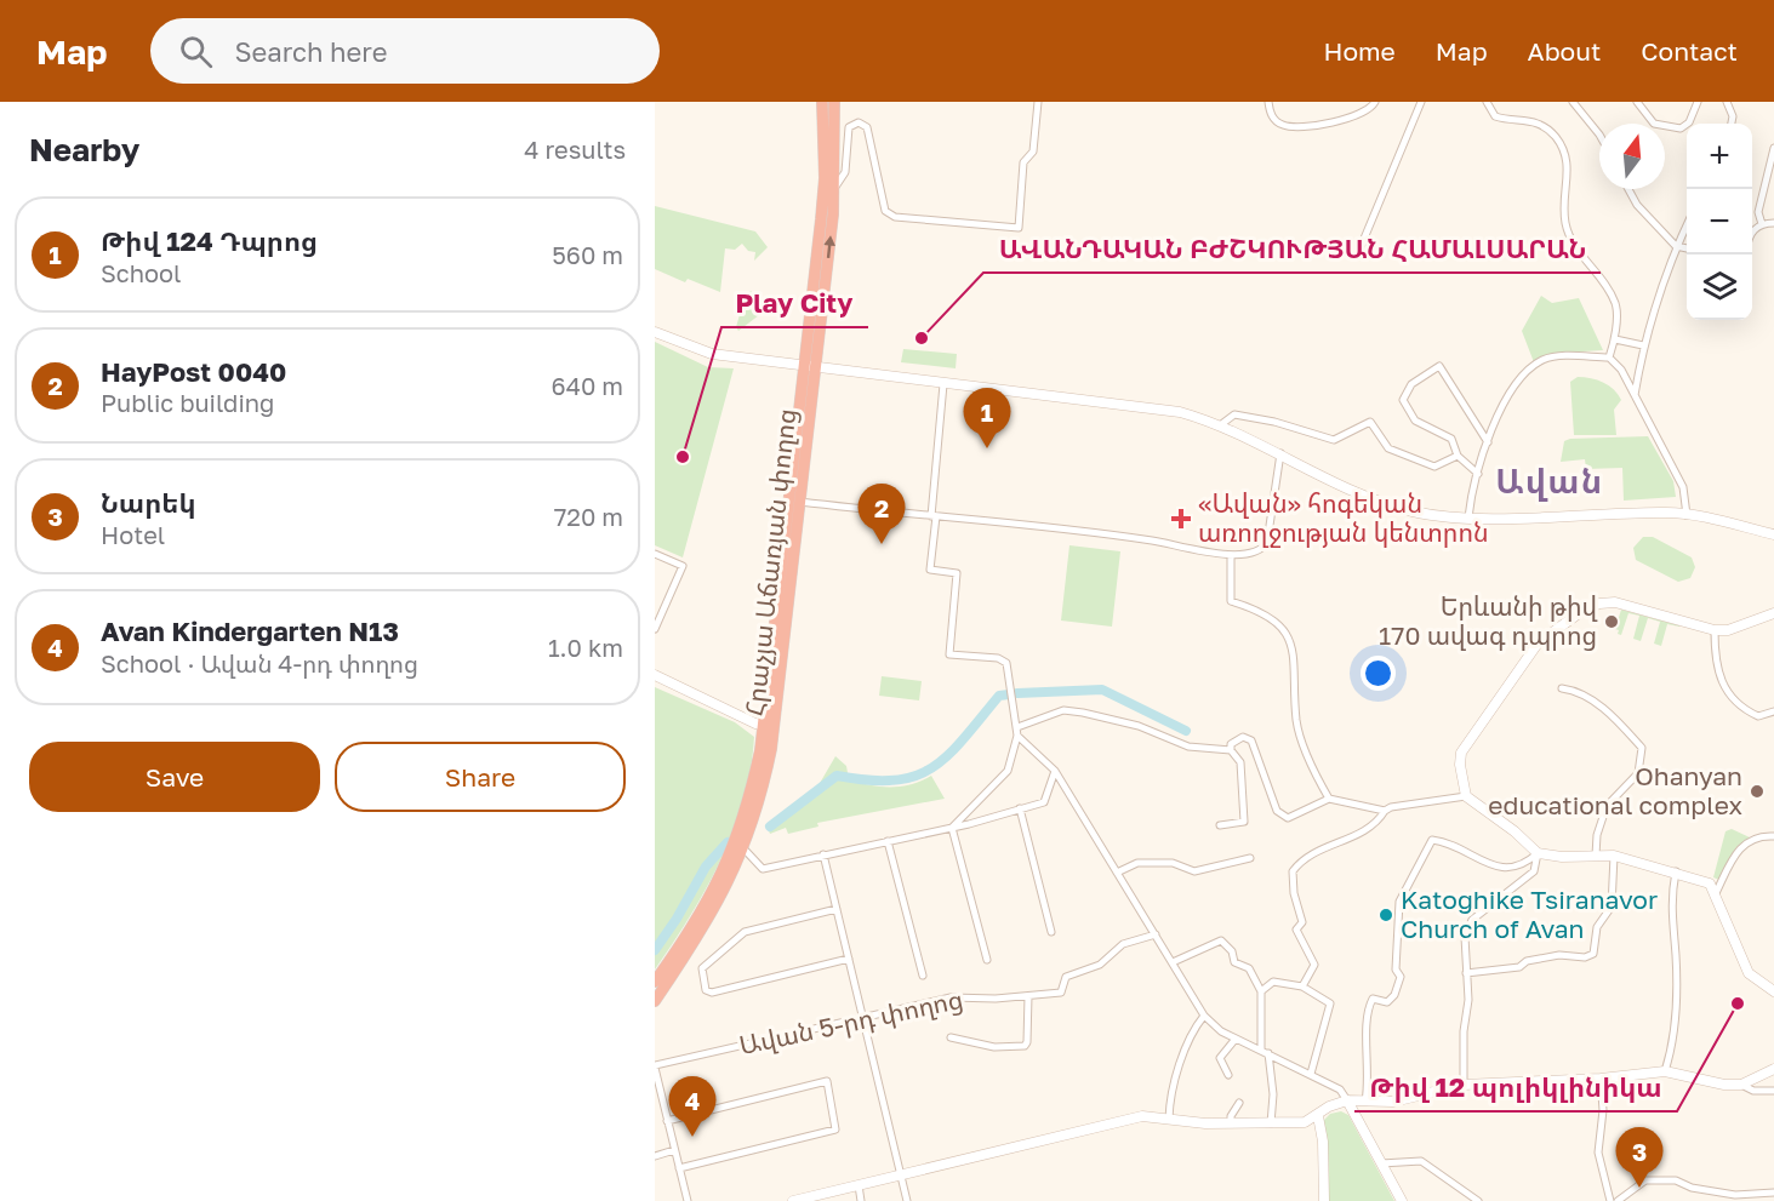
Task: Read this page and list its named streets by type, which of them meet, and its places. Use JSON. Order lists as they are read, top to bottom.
{
  "streets": {
    "highway": ["Հրաչյա Աճառյան փողոց"],
    "street": ["Ավան 5-րդ փողոց"]
  },
  "districts": ["Ավան"],
  "places": {
    "other": [
      "ԱՎԱՆԴԱԿԱՆ ԲԺՇԿՈՒԹՅԱՆ ՀԱՄԱԼՍԱՐԱՆ",
      "Play City",
      "Երևանի թիվ 170 ավագ դպրոց",
      "Ohanyan educational complex",
      "Katoghike Tsiranavor Church of Avan",
      "Թիվ 12 պոլիկլինիկա"
    ],
    "health": ["«Ավան» հոգեկան առողջության կենտրոն"]
  },
  "north": "top",
  "page": {
    "header": "Map",
    "search": "Search here",
    "nav": [
      "Home",
      "Map",
      "About",
      "Contact"
    ],
    "heading": ["Nearby", "4 results"],
    "map_buttons": ["+", "−"],
    "list": [
      {
        "mark": "1",
        "name": "Թիվ 124 Դպրոց",
        "note": "School",
        "value": "560 m"
      },
      {
        "mark": "2",
        "name": "HayPost 0040",
        "note": "Public building",
        "value": "640 m"
      },
      {
        "mark": "3",
        "name": "Նարեկ",
        "note": "Hotel",
        "value": "720 m"
      },
      {
        "mark": "4",
        "name": "Avan Kindergarten N13",
        "note": "School · Ավան 4-րդ փողոց",
        "value": "1.0 km"
      }
    ],
    "pins": [
      "1",
      "2",
      "4",
      "3"
    ],
    "buttons": ["Save", "Share"]
  }
}
